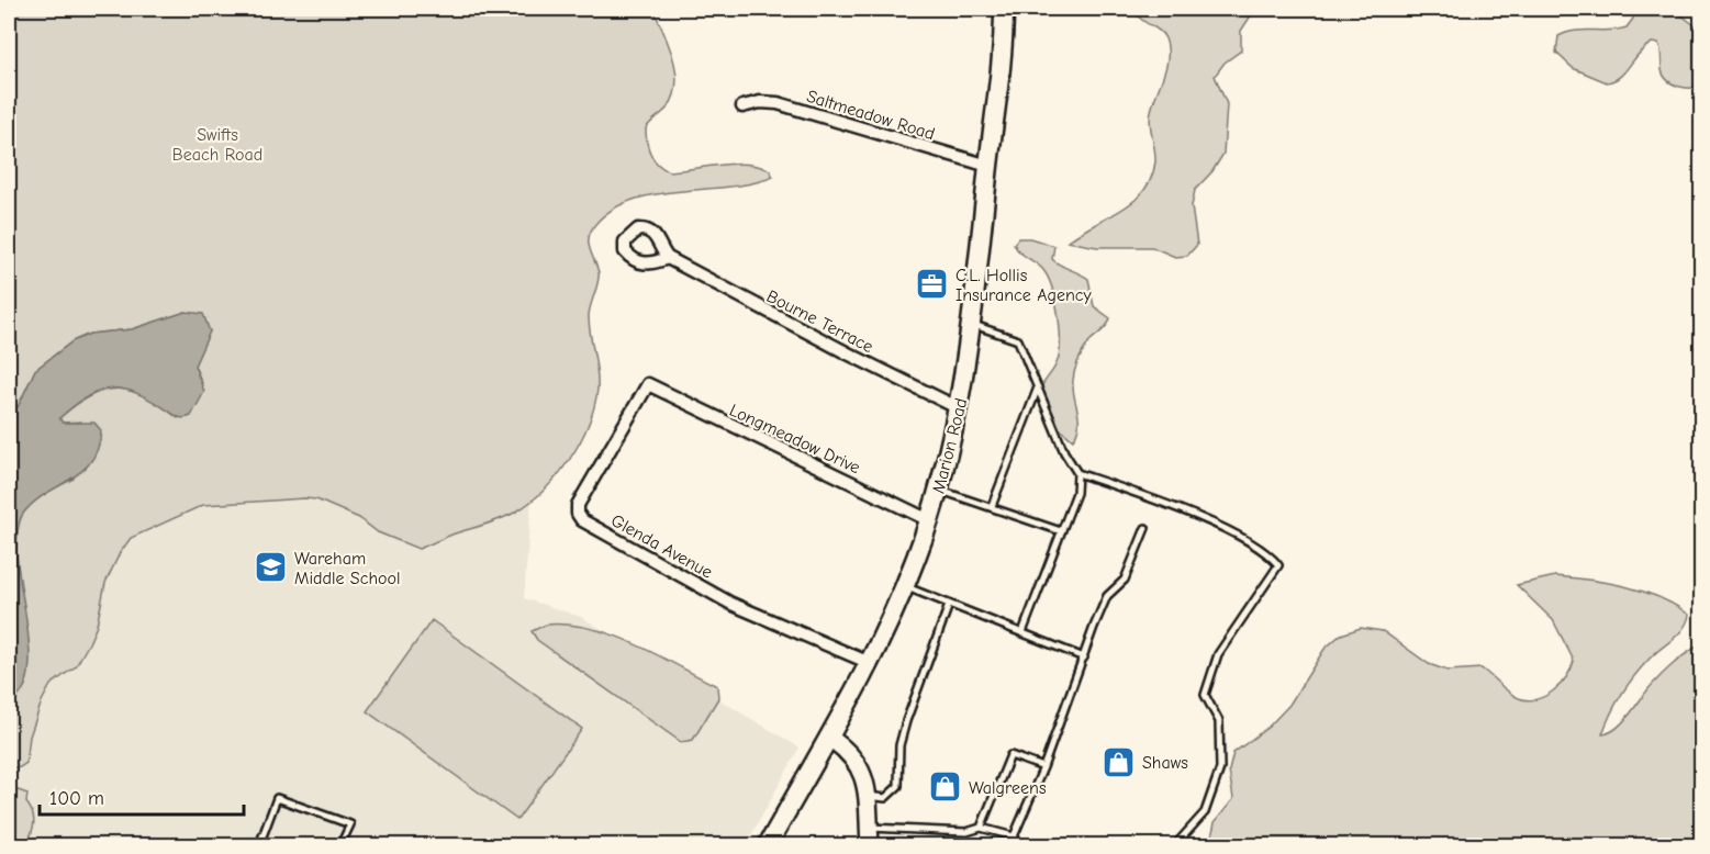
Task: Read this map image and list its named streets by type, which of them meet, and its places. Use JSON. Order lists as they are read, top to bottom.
{
  "streets": {
    "main road": ["Marion Road"],
    "street": [
      "Saltmeadow Road",
      "Bourne Terrace",
      "Longmeadow Drive",
      "Glenda Avenue"
    ]
  },
  "crossings": [
    ["Saltmeadow Road", "Marion Road"],
    ["Bourne Terrace", "Marion Road"],
    ["Longmeadow Drive", "Marion Road"],
    ["Longmeadow Drive", "Glenda Avenue"],
    ["Marion Road", "Glenda Avenue"]
  ],
  "parks": ["Swifts Beach Road"],
  "places": {
    "office": ["C.L. Hollis Insurance Agency"],
    "school or university": ["Wareham Middle School"],
    "shop": ["Shaws", "Walgreens"]
  },
  "scale_bar": "100 m"
}
